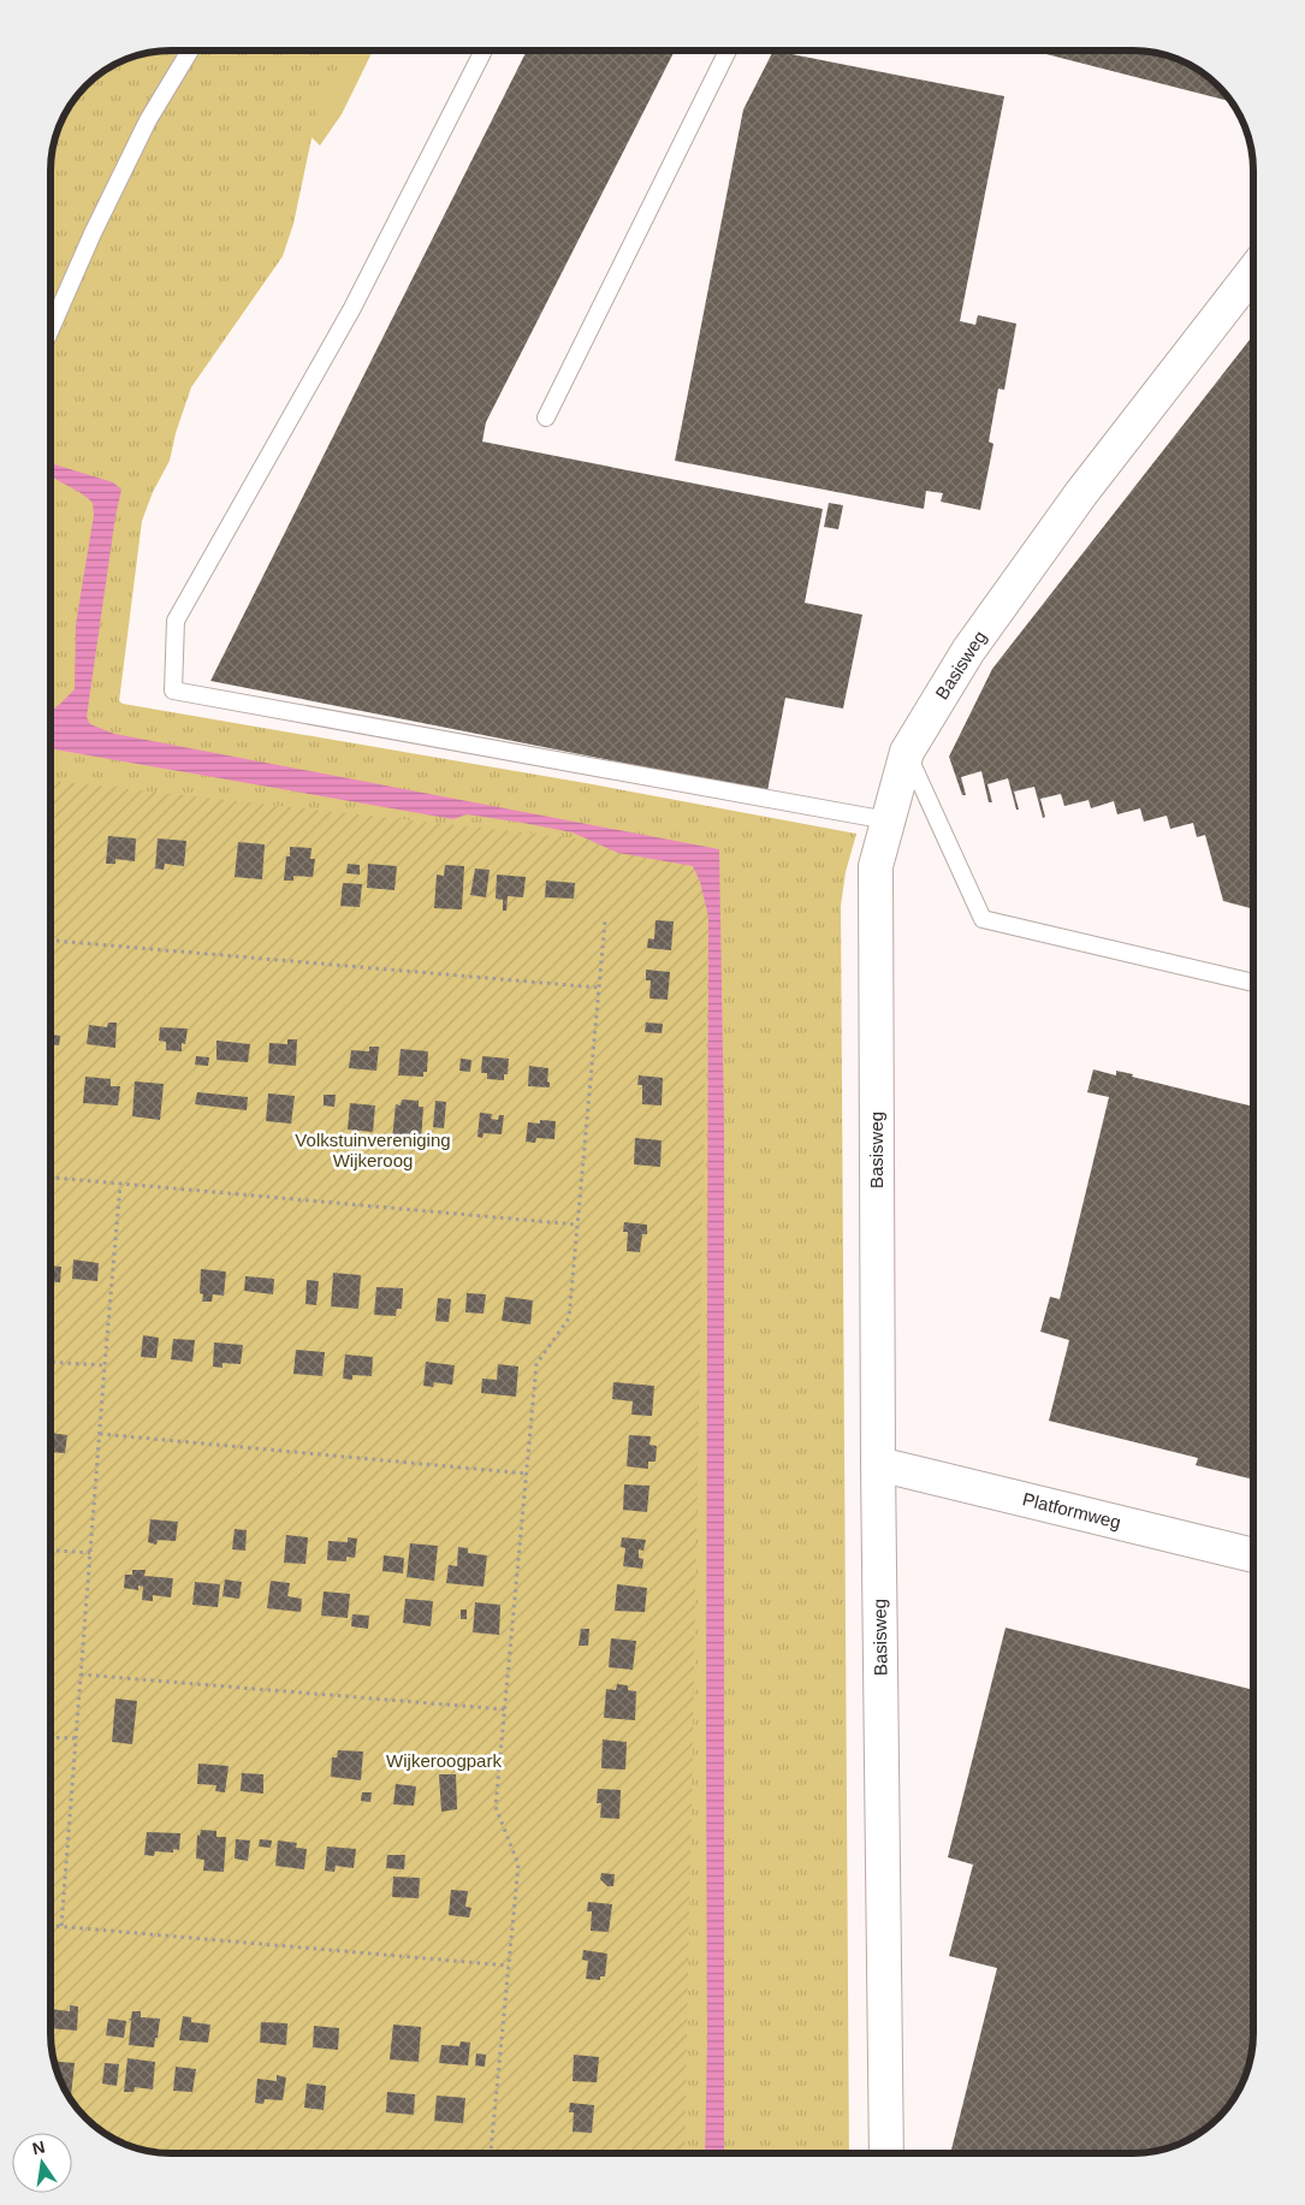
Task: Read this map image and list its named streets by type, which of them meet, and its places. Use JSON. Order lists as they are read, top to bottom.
{
  "streets": {
    "street": ["Basisweg", "Platformweg"]
  },
  "crossings": [
    ["Basisweg", "Platformweg"]
  ],
  "parks": ["Volkstuinvereniging Wijkeroog", "Wijkeroogpark"],
  "north": "top"
}
